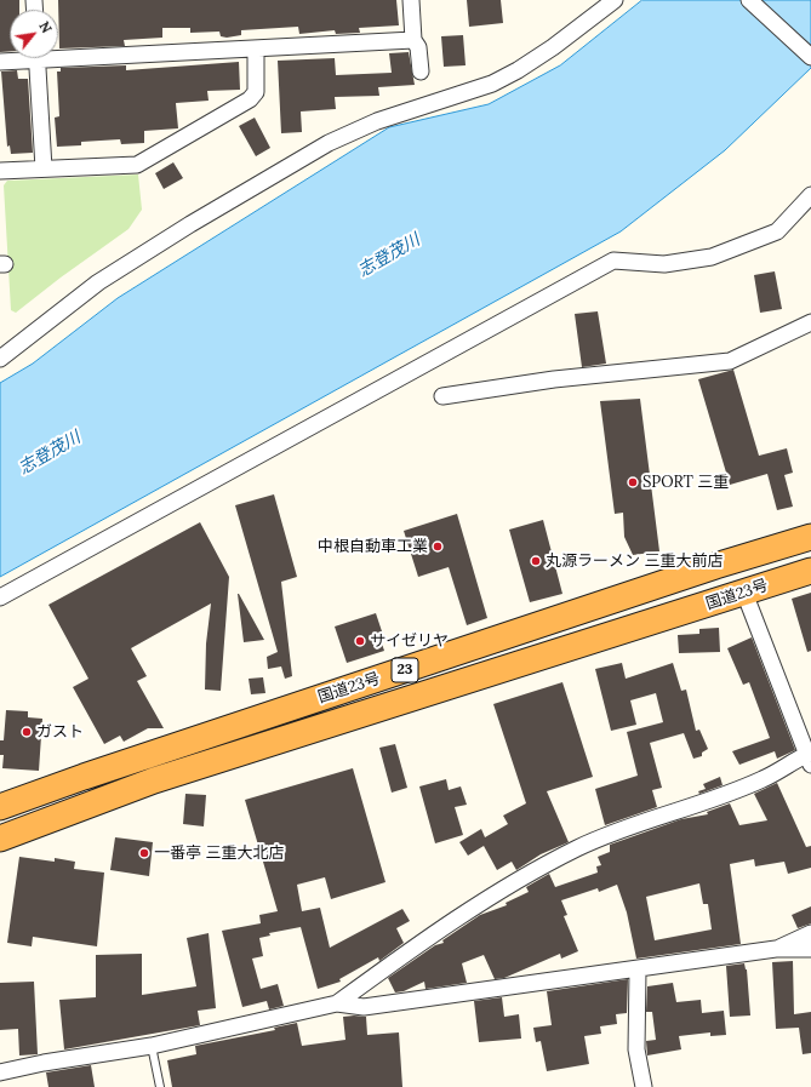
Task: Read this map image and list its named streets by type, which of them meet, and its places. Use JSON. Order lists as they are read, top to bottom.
{
  "streets": {
    "highway": ["国道23号", "23"]
  },
  "water": ["志登茂川"],
  "places": [
    "SPORT 三重",
    "中根自動車工業",
    "丸源ラーメン 三重大前店",
    "サイゼリヤ",
    "ガスト",
    "一番亭 三重大北店"
  ],
  "north": "top right"
}
